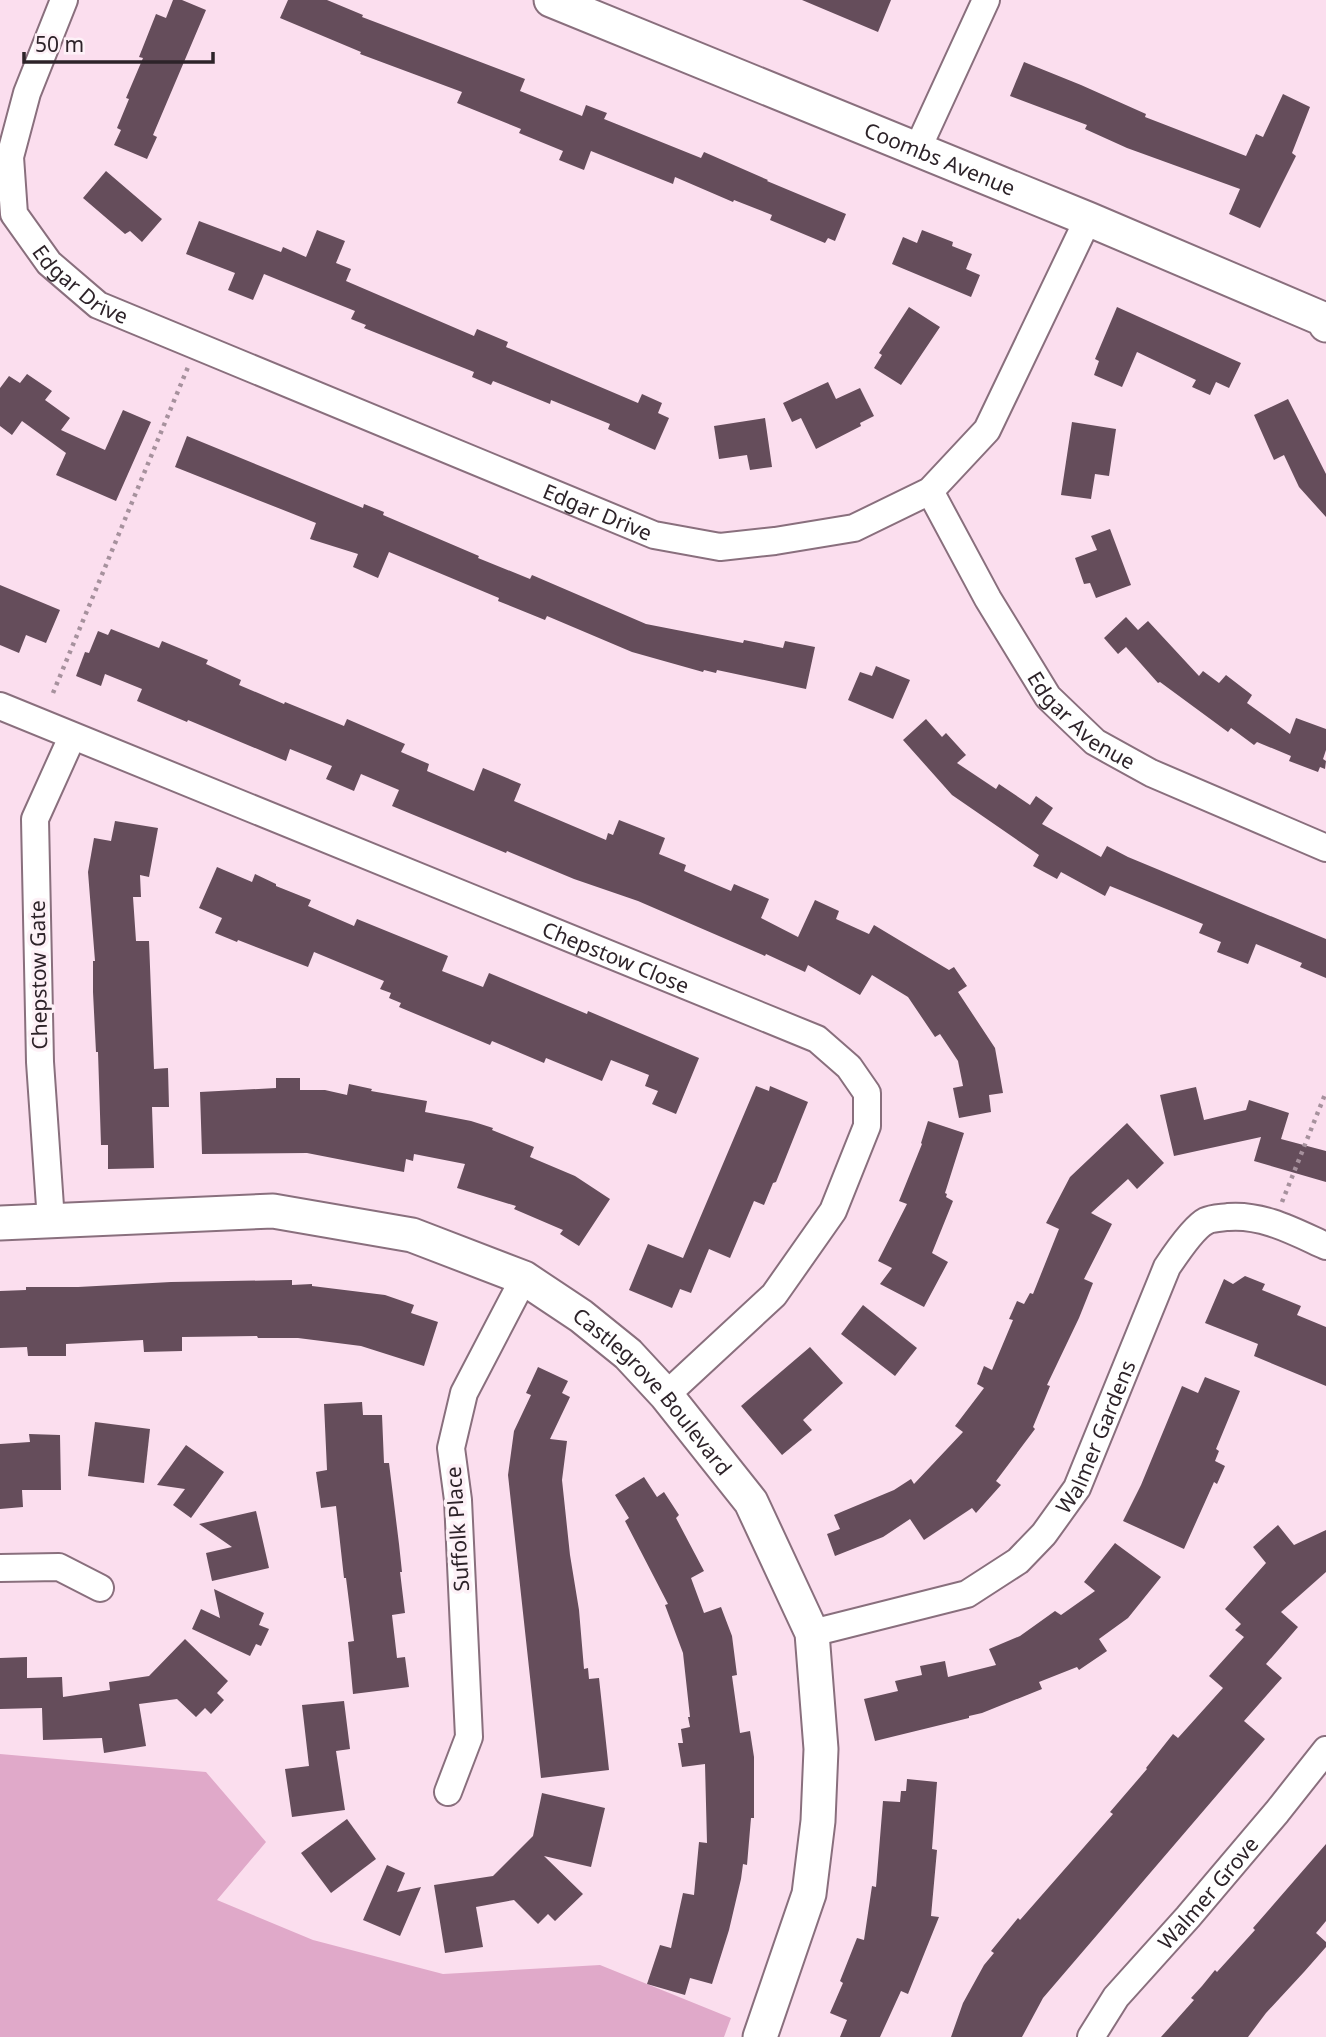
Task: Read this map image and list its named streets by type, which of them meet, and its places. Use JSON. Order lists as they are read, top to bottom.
{
  "streets": {
    "street": [
      "Coombs Avenue",
      "Edgar Drive",
      "Edgar Avenue",
      "Chepstow Close",
      "Chepstow Gate",
      "Castlegrove Boulevard",
      "Walmer Gardens",
      "Suffolk Place",
      "Walmer Grove"
    ]
  },
  "crossings": [
    ["Coombs Avenue", "Edgar Drive"],
    ["Edgar Drive", "Edgar Avenue"],
    ["Chepstow Close", "Chepstow Gate"],
    ["Chepstow Close", "Castlegrove Boulevard"],
    ["Chepstow Gate", "Castlegrove Boulevard"],
    ["Castlegrove Boulevard", "Walmer Gardens"],
    ["Castlegrove Boulevard", "Suffolk Place"]
  ],
  "scale_bar": "50 m"
}
